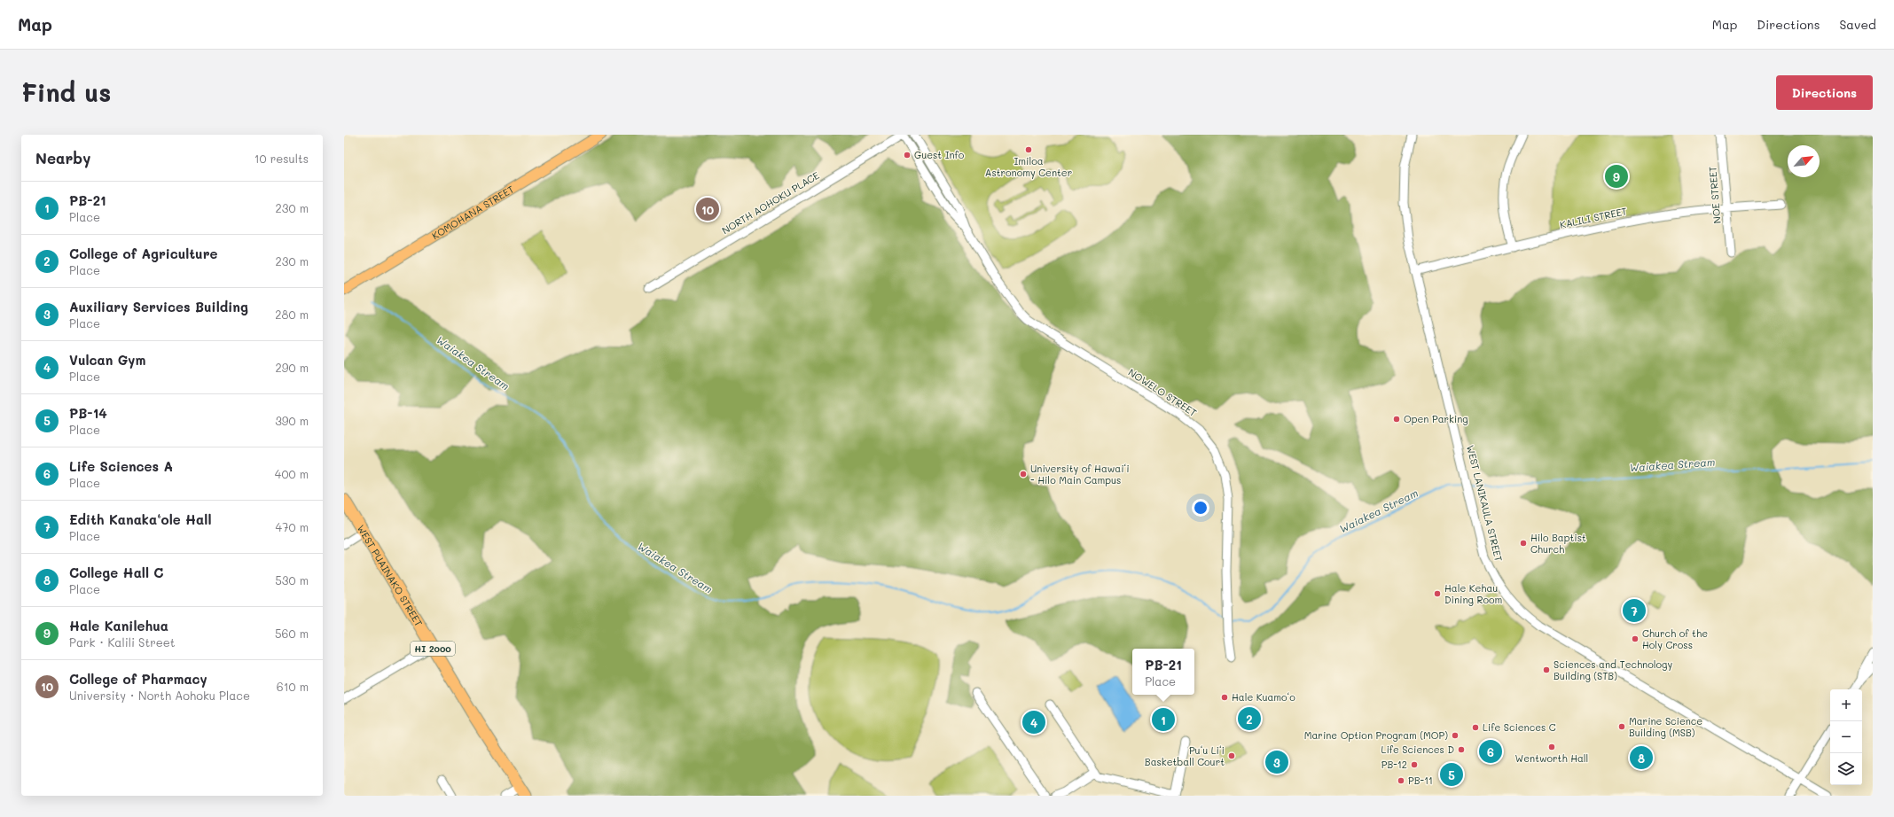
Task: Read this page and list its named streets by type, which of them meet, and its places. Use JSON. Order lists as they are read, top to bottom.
{
  "streets": {
    "highway": ["WEST PUAINAKO STREET", "HI 2000"],
    "main road": ["KOMOHANA STREET"],
    "street": [
      "NOE STREET",
      "NORTH AOHOKU PLACE",
      "KALILI STREET",
      "NOWELO STREET",
      "WEST LANIKAULA STREET"
    ]
  },
  "crossings": [
    ["NOE STREET", "KALILI STREET"],
    ["NORTH AOHOKU PLACE", "NOWELO STREET"],
    ["KALILI STREET", "WEST LANIKAULA STREET"]
  ],
  "water": ["Waiakea Stream"],
  "places": [
    "Imiloa Astronomy Center",
    "Guest Info",
    "Open Parking",
    "University of Hawaiʻi - Hilo Main Campus",
    "Hilo Baptist Church",
    "Hale Kehau Dining Room",
    "Church of the Holy Cross",
    "Sciences and Technology Building (STB)",
    "Hale Kuamoʻo",
    "Marine Science Building (MSB)",
    "Life Sciences C",
    "Marine Option Program (MOP)",
    "Wentworth Hall",
    "Life Sciences D",
    "Puʻu Liʻi Basketball Court",
    "PB-12",
    "PB-11"
  ],
  "north": "top right",
  "page": {
    "header": "Map",
    "nav": ["Map", "Directions", "Saved"],
    "buttons": "Directions",
    "title": "Find us",
    "heading": ["Nearby", "10 results"],
    "pins": [
      "9",
      "10",
      "7",
      "2",
      "1",
      "4",
      "6",
      "8",
      "3",
      "5"
    ],
    "list": [
      {
        "mark": "1",
        "name": "PB-21",
        "note": "Place",
        "value": "230 m"
      },
      {
        "mark": "2",
        "name": "College of Agriculture",
        "note": "Place",
        "value": "230 m"
      },
      {
        "mark": "3",
        "name": "Auxiliary Services Building",
        "note": "Place",
        "value": "280 m"
      },
      {
        "mark": "4",
        "name": "Vulcan Gym",
        "note": "Place",
        "value": "290 m"
      },
      {
        "mark": "5",
        "name": "PB-14",
        "note": "Place",
        "value": "390 m"
      },
      {
        "mark": "6",
        "name": "Life Sciences A",
        "note": "Place",
        "value": "400 m"
      },
      {
        "mark": "7",
        "name": "Edith Kanaka‘ole Hall",
        "note": "Place",
        "value": "470 m"
      },
      {
        "mark": "8",
        "name": "College Hall C",
        "note": "Place",
        "value": "530 m"
      },
      {
        "mark": "9",
        "name": "Hale Kanilehua",
        "note": "Park · Kalili Street",
        "value": "560 m"
      },
      {
        "mark": "10",
        "name": "College of Pharmacy",
        "note": "University · North Aohoku Place",
        "value": "610 m"
      }
    ],
    "popup": ["PB-21", "Place"],
    "map_buttons": ["+", "−"]
  }
}
